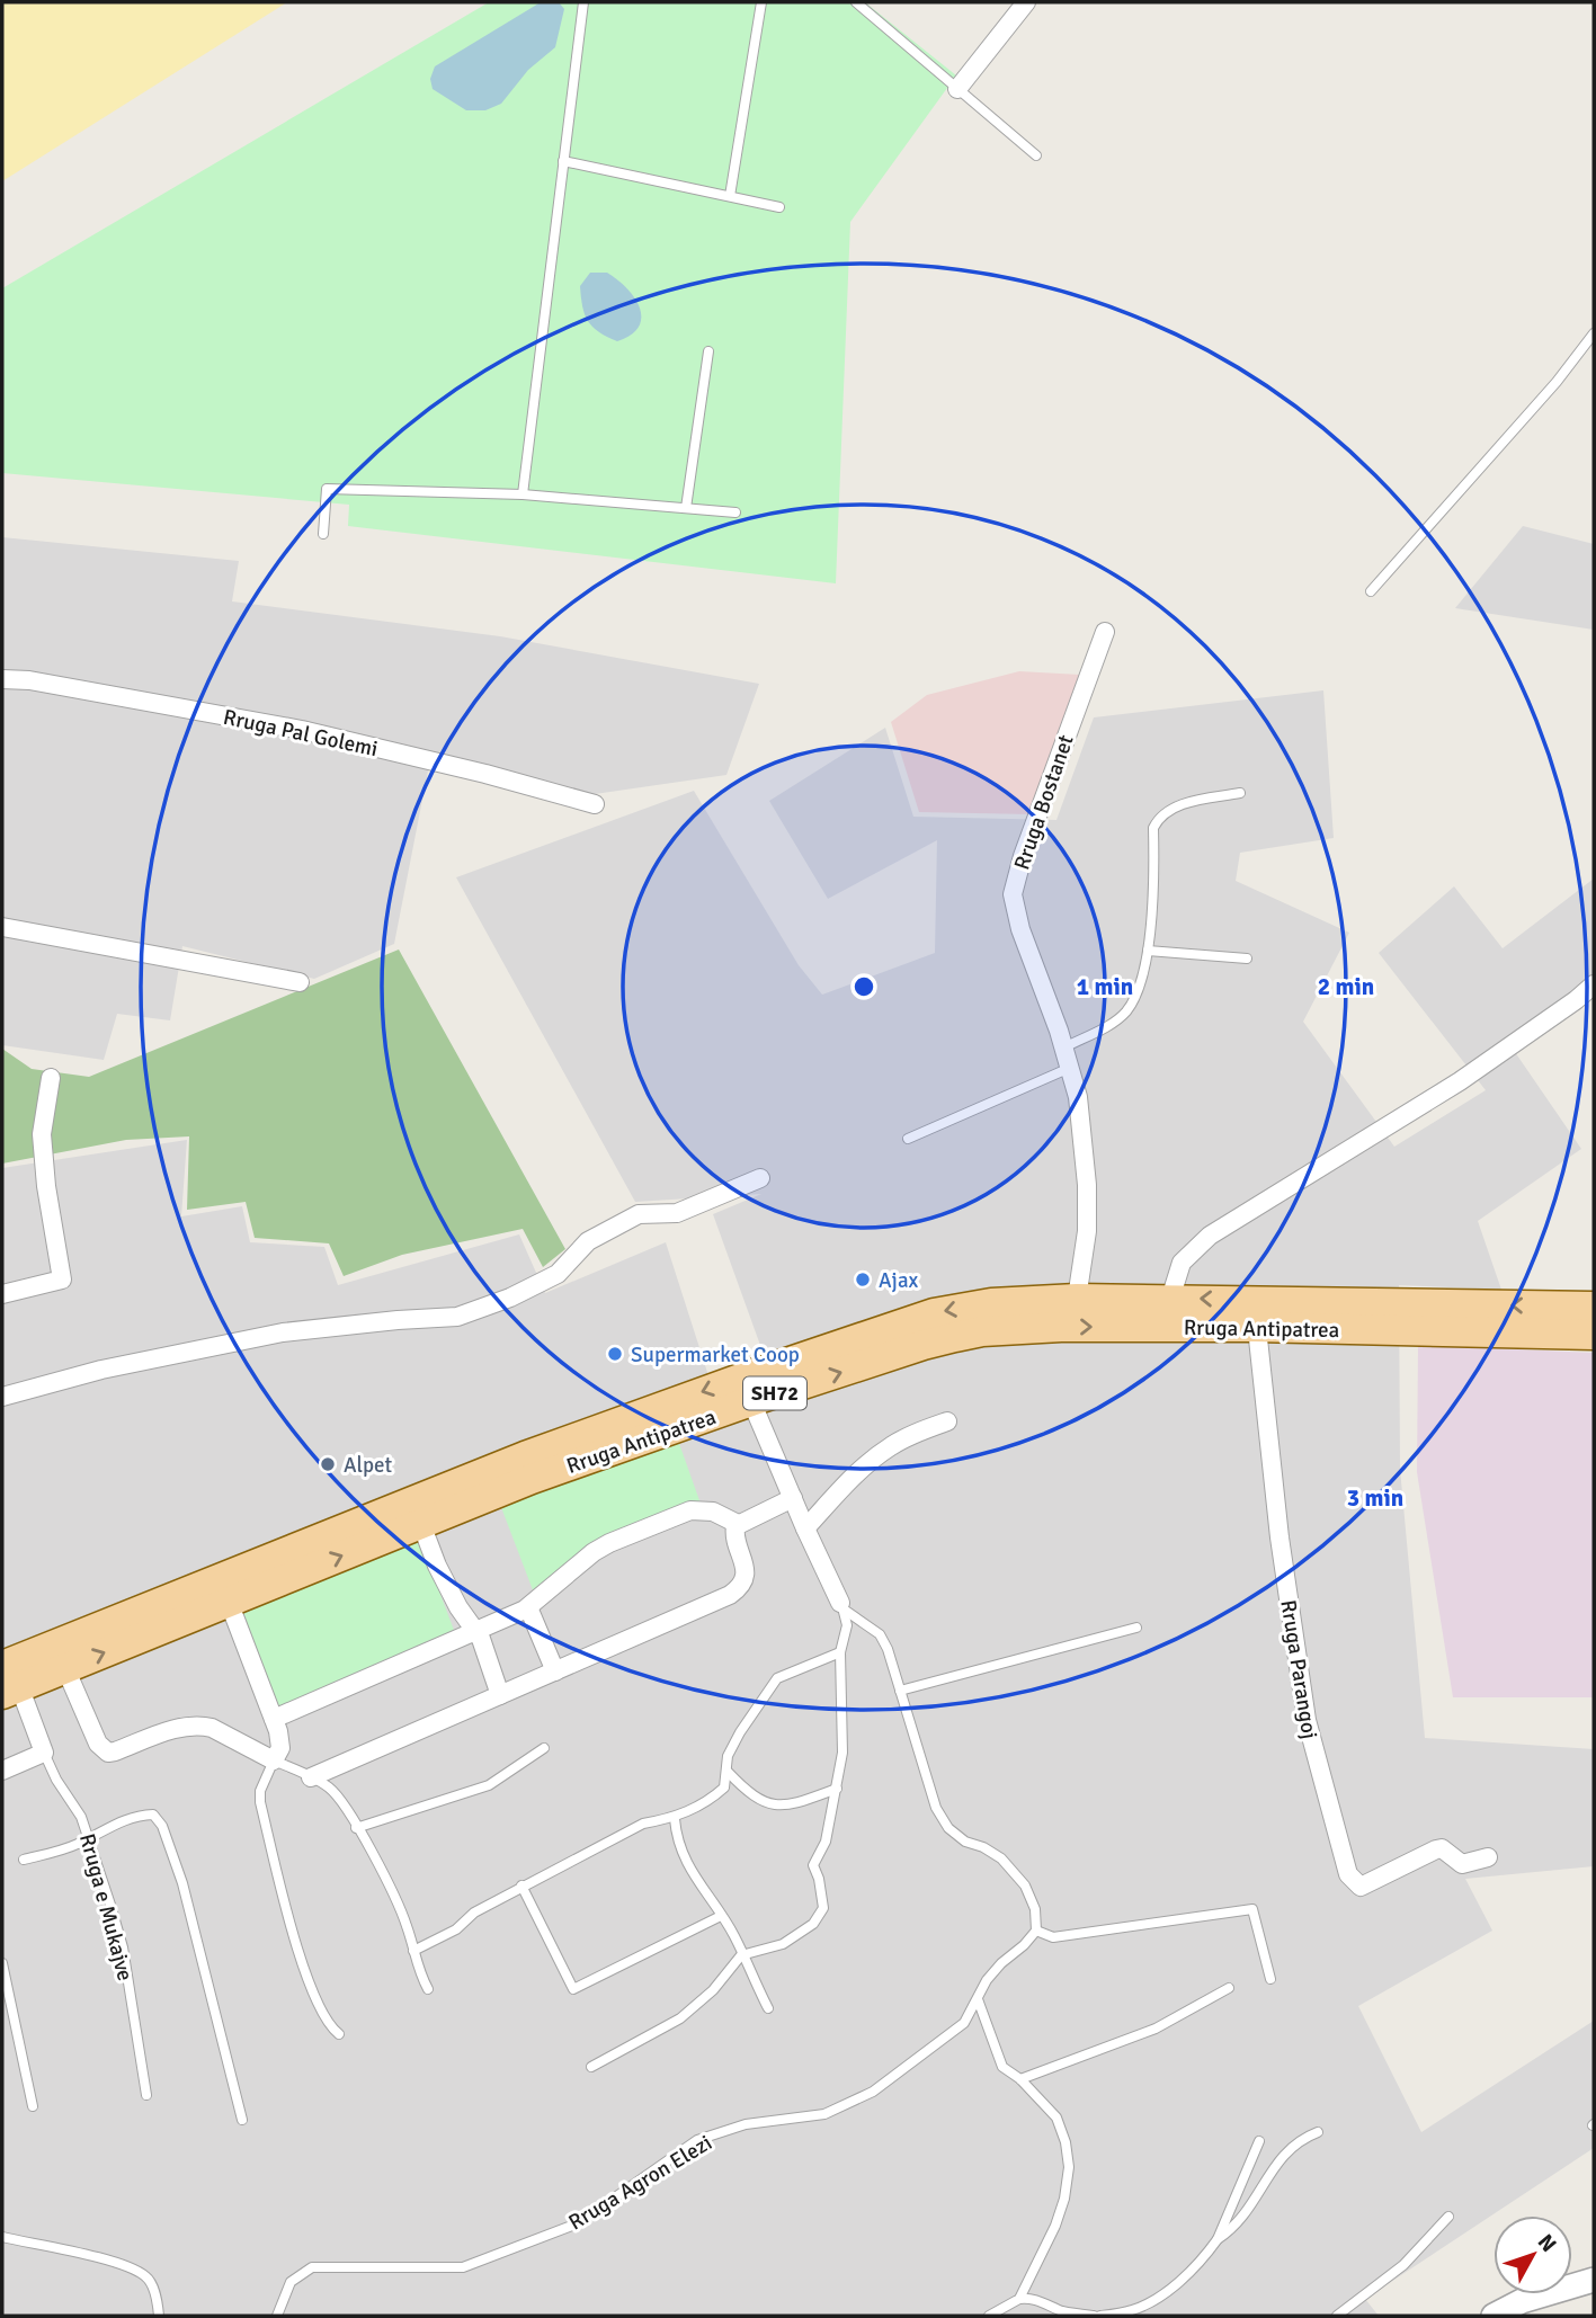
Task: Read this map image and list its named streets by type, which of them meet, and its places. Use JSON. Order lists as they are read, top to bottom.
{
  "streets": {
    "main road": ["Rruga Antipatrea", "SH72"],
    "street": [
      "Rruga Pal Golemi",
      "Rruga Bostanet",
      "Rruga Parangoj",
      "Rruga e Mukajve"
    ],
    "lane": ["Rruga Agron Elezi"]
  },
  "crossings": [
    ["Rruga Bostanet", "Rruga Antipatrea"],
    ["Rruga Antipatrea", "Rruga Parangoj"],
    ["Rruga Antipatrea", "Rruga e Mukajve"]
  ],
  "places": ["Ajax", "Supermarket Coop", "Alpet"],
  "north": "top right",
  "rings": ["1 min", "2 min", "3 min"]
}
